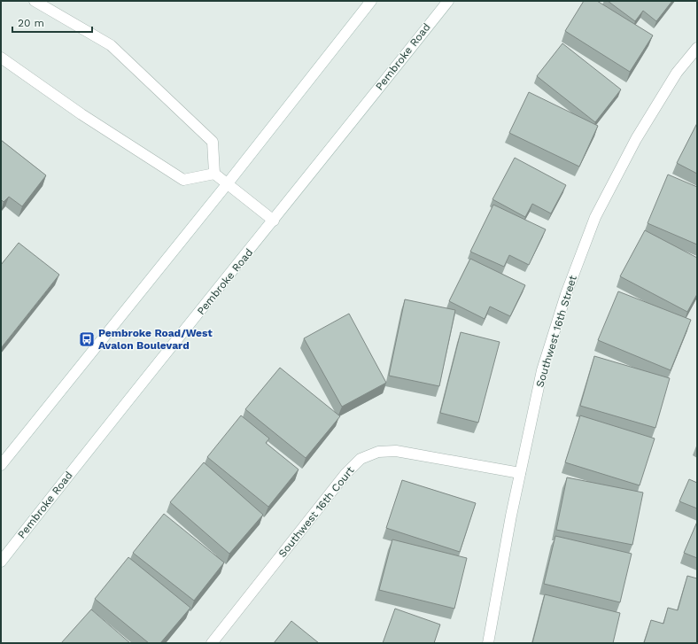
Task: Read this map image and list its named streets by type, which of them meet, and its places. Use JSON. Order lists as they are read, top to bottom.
{
  "streets": {
    "street": ["Pembroke Road", "Southwest 16th Street", "Southwest 16th Court"]
  },
  "crossings": [
    ["Southwest 16th Street", "Southwest 16th Court"]
  ],
  "places": {
    "bus stop": ["Pembroke Road/West Avalon Boulevard"]
  },
  "scale_bar": "20 m"
}
